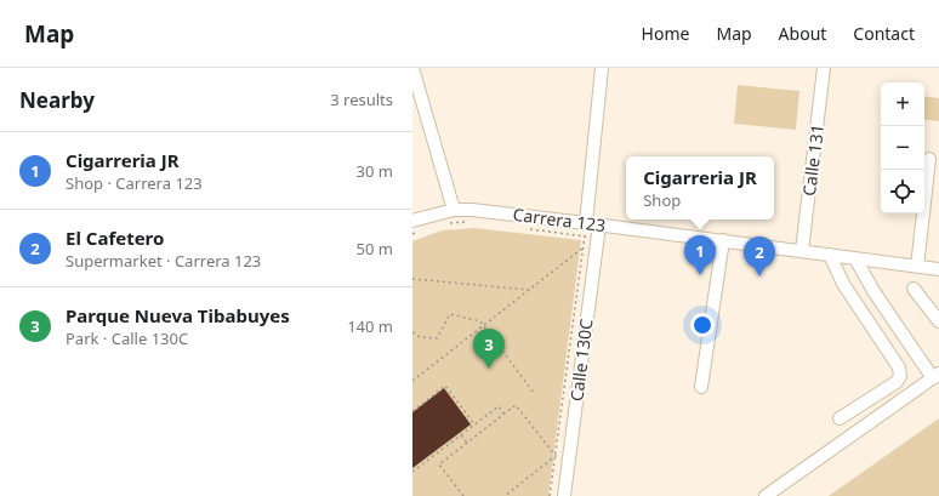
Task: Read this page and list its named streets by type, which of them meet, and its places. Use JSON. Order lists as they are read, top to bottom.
{
  "streets": {
    "street": ["Calle 131", "Carrera 123", "Calle 130C"]
  },
  "crossings": [
    ["Calle 131", "Carrera 123"],
    ["Carrera 123", "Calle 130C"]
  ],
  "page": {
    "header": "Map",
    "nav": [
      "Home",
      "Map",
      "About",
      "Contact"
    ],
    "heading": ["Nearby", "3 results"],
    "map_buttons": ["+", "−"],
    "list": [
      {
        "mark": "1",
        "name": "Cigarreria JR",
        "note": "Shop · Carrera 123",
        "value": "30 m"
      },
      {
        "mark": "2",
        "name": "El Cafetero",
        "note": "Supermarket · Carrera 123",
        "value": "50 m"
      },
      {
        "mark": "3",
        "name": "Parque Nueva Tibabuyes",
        "note": "Park · Calle 130C",
        "value": "140 m"
      }
    ],
    "popup": ["Cigarreria JR", "Shop"],
    "pins": ["1", "2", "3"]
  }
}
